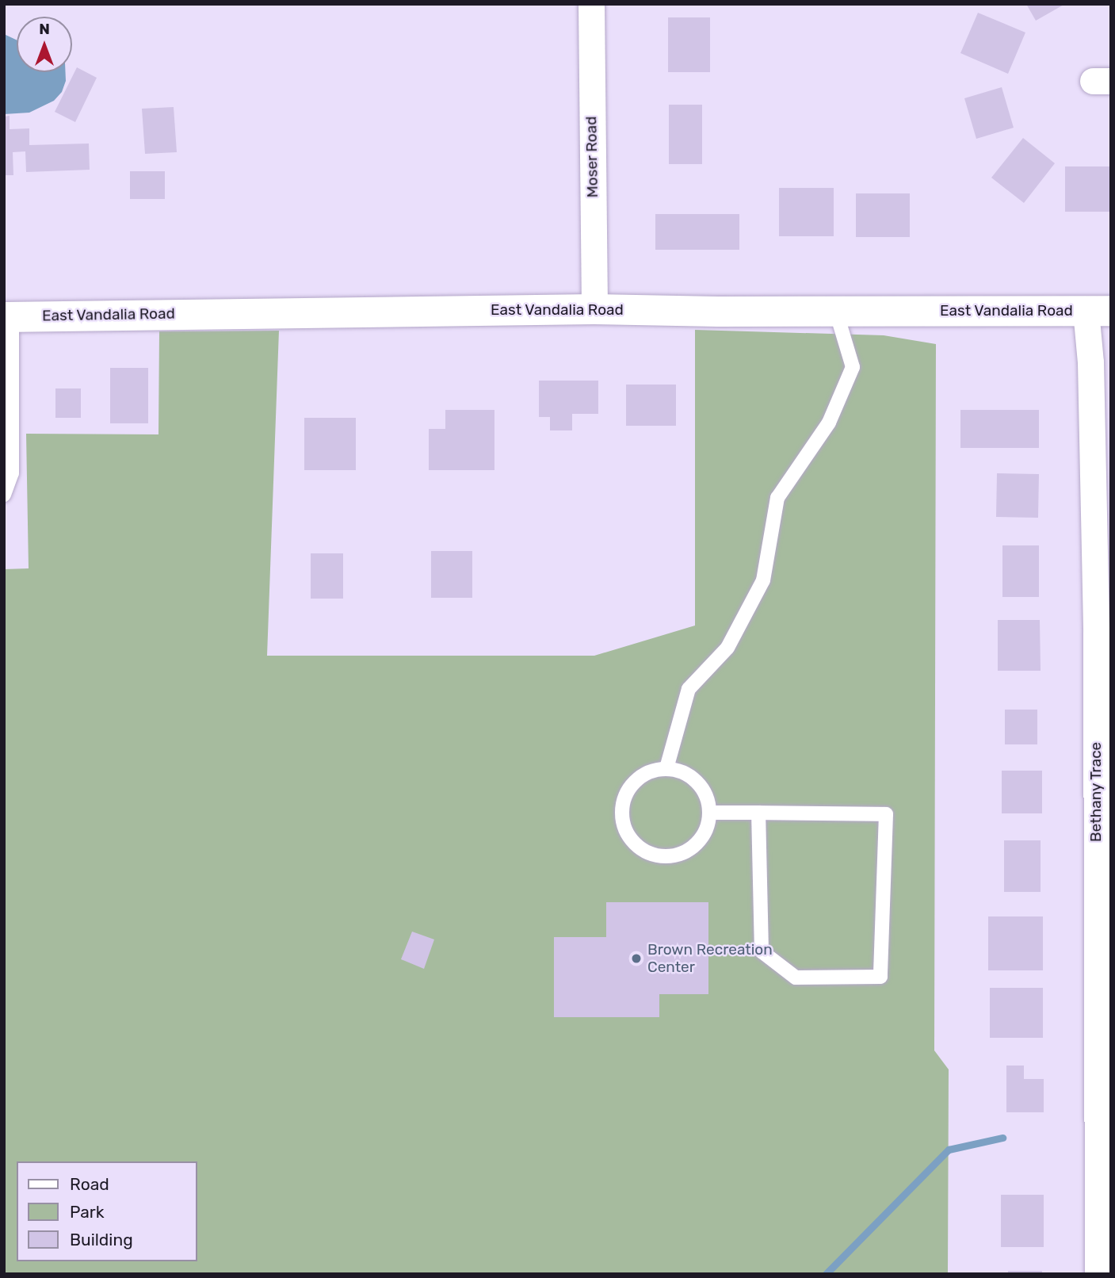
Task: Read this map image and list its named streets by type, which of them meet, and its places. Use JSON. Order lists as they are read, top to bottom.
{
  "streets": {
    "street": ["Moser Road", "East Vandalia Road", "Bethany Trace"]
  },
  "crossings": [
    ["Moser Road", "East Vandalia Road"],
    ["East Vandalia Road", "Bethany Trace"]
  ],
  "places": ["Brown Recreation Center"],
  "legend": ["Road", "Park", "Building"],
  "north": "top"
}
